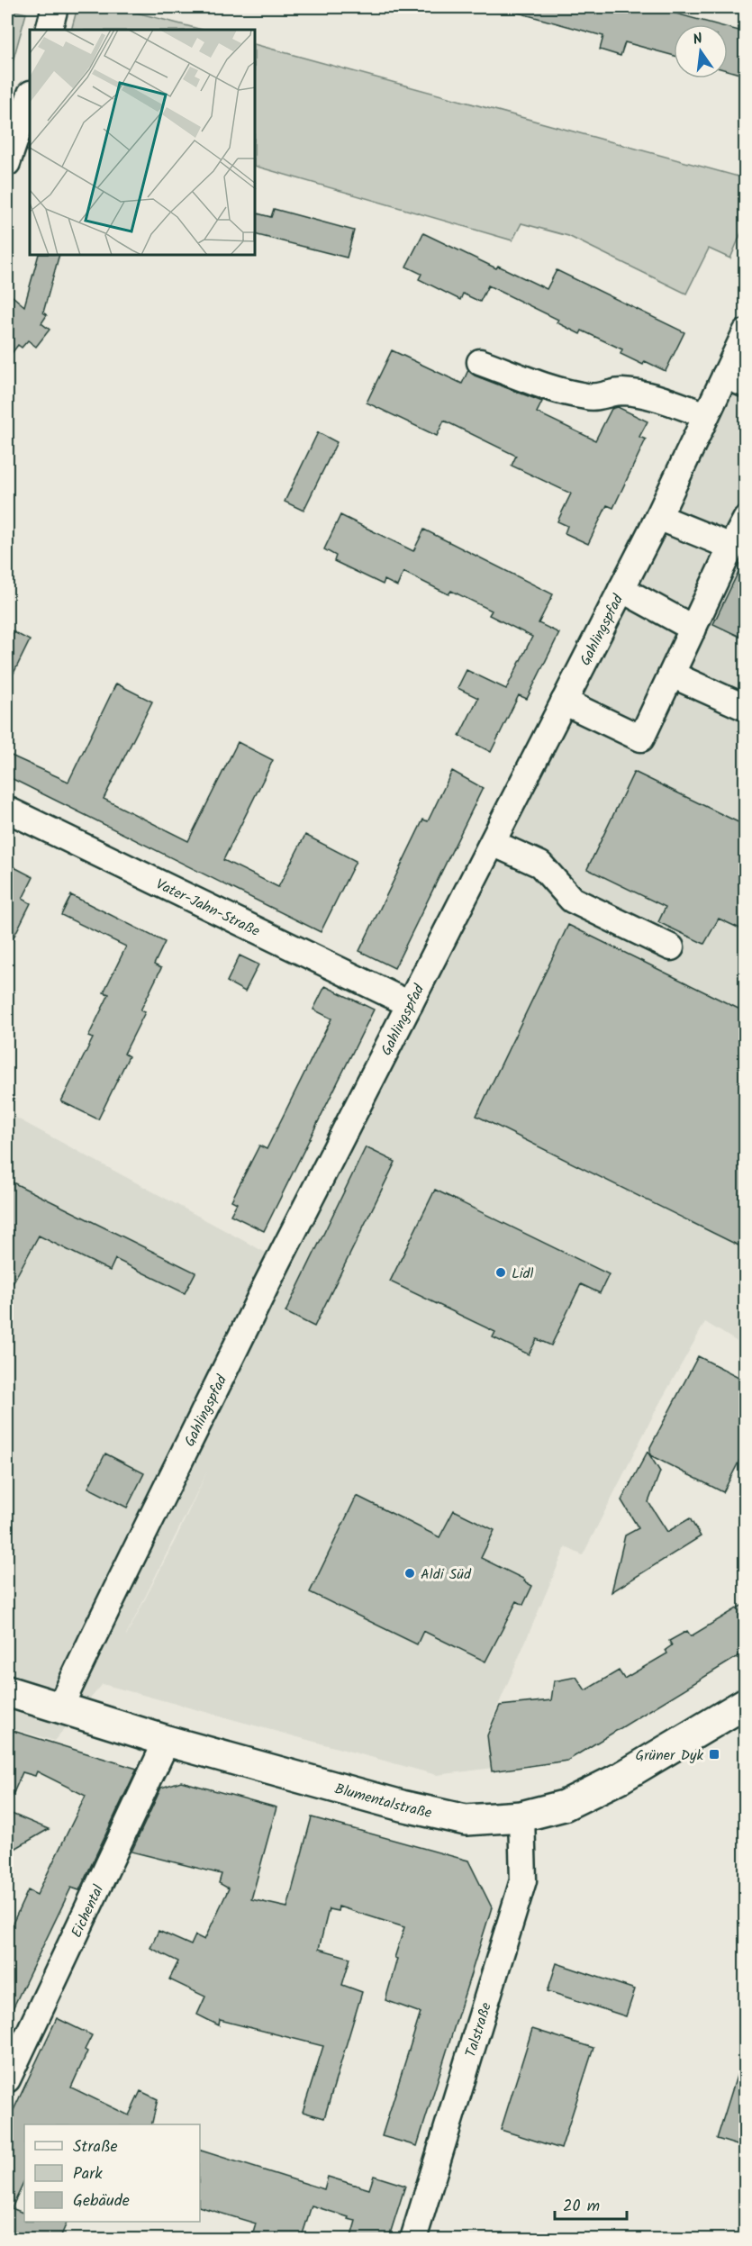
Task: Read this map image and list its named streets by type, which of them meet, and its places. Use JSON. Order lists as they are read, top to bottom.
{
  "streets": {
    "main road": ["Blumentalstraße"],
    "street": [
      "Gahlingspfad",
      "Vater-Jahn-Straße",
      "Eichental",
      "Talstraße"
    ]
  },
  "crossings": [
    ["Gahlingspfad", "Vater-Jahn-Straße"],
    ["Gahlingspfad", "Blumentalstraße"],
    ["Blumentalstraße", "Eichental"],
    ["Blumentalstraße", "Talstraße"]
  ],
  "places": {
    "other": ["Lidl", "Aldi Süd"],
    "transit": ["Grüner Dyk"]
  },
  "legend": ["Straße", "Park", "Gebäude"],
  "scale_bar": "20 m",
  "north": "top"
}
